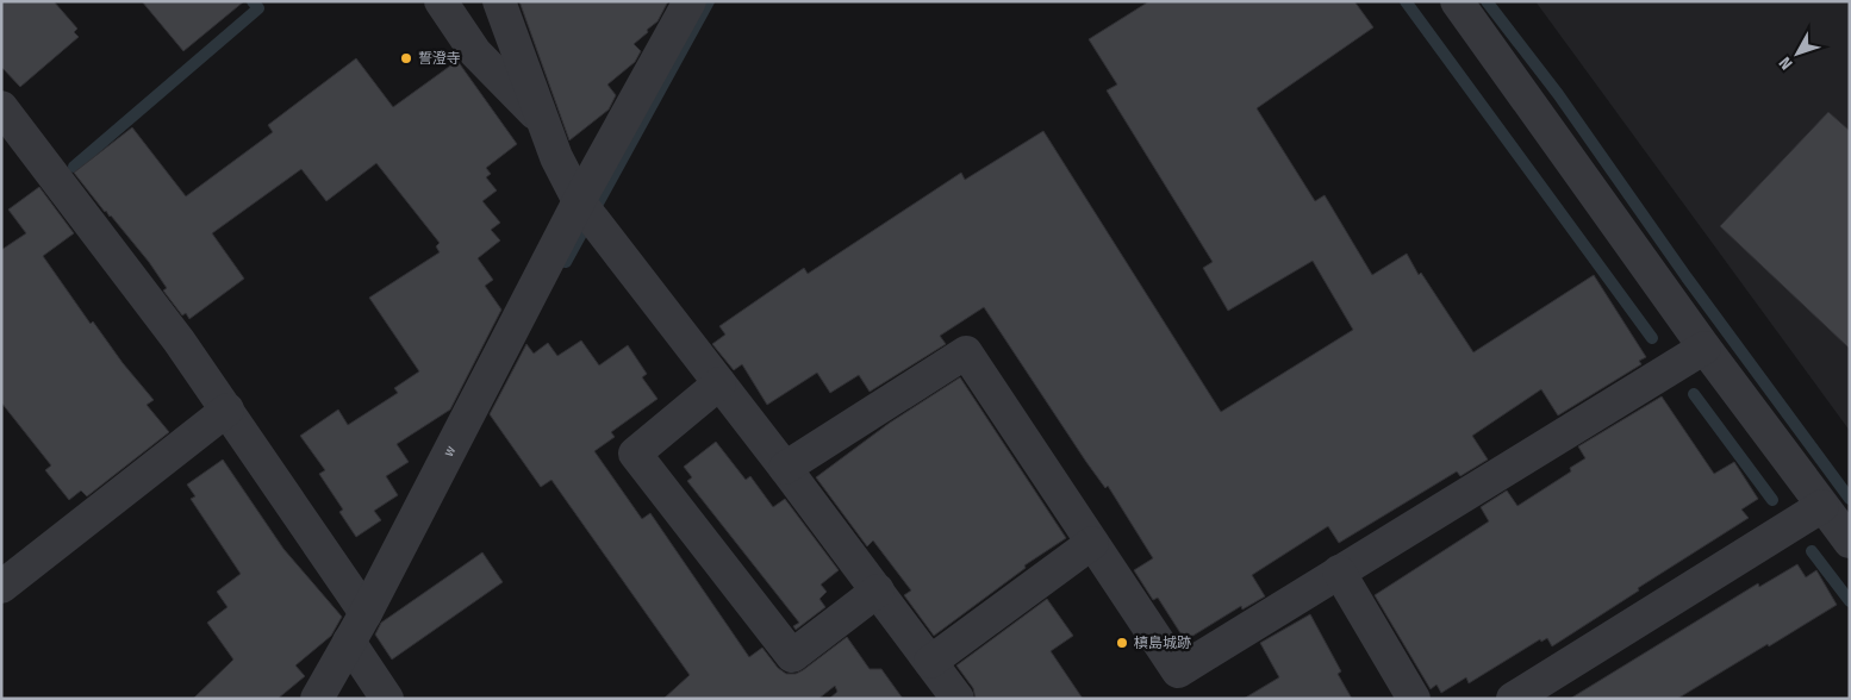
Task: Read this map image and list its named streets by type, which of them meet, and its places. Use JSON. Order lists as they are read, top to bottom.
{
  "streets": {
    "street": ["w"]
  },
  "places": ["誓澄寺", "槙島城跡"],
  "north": "bottom left"
}
